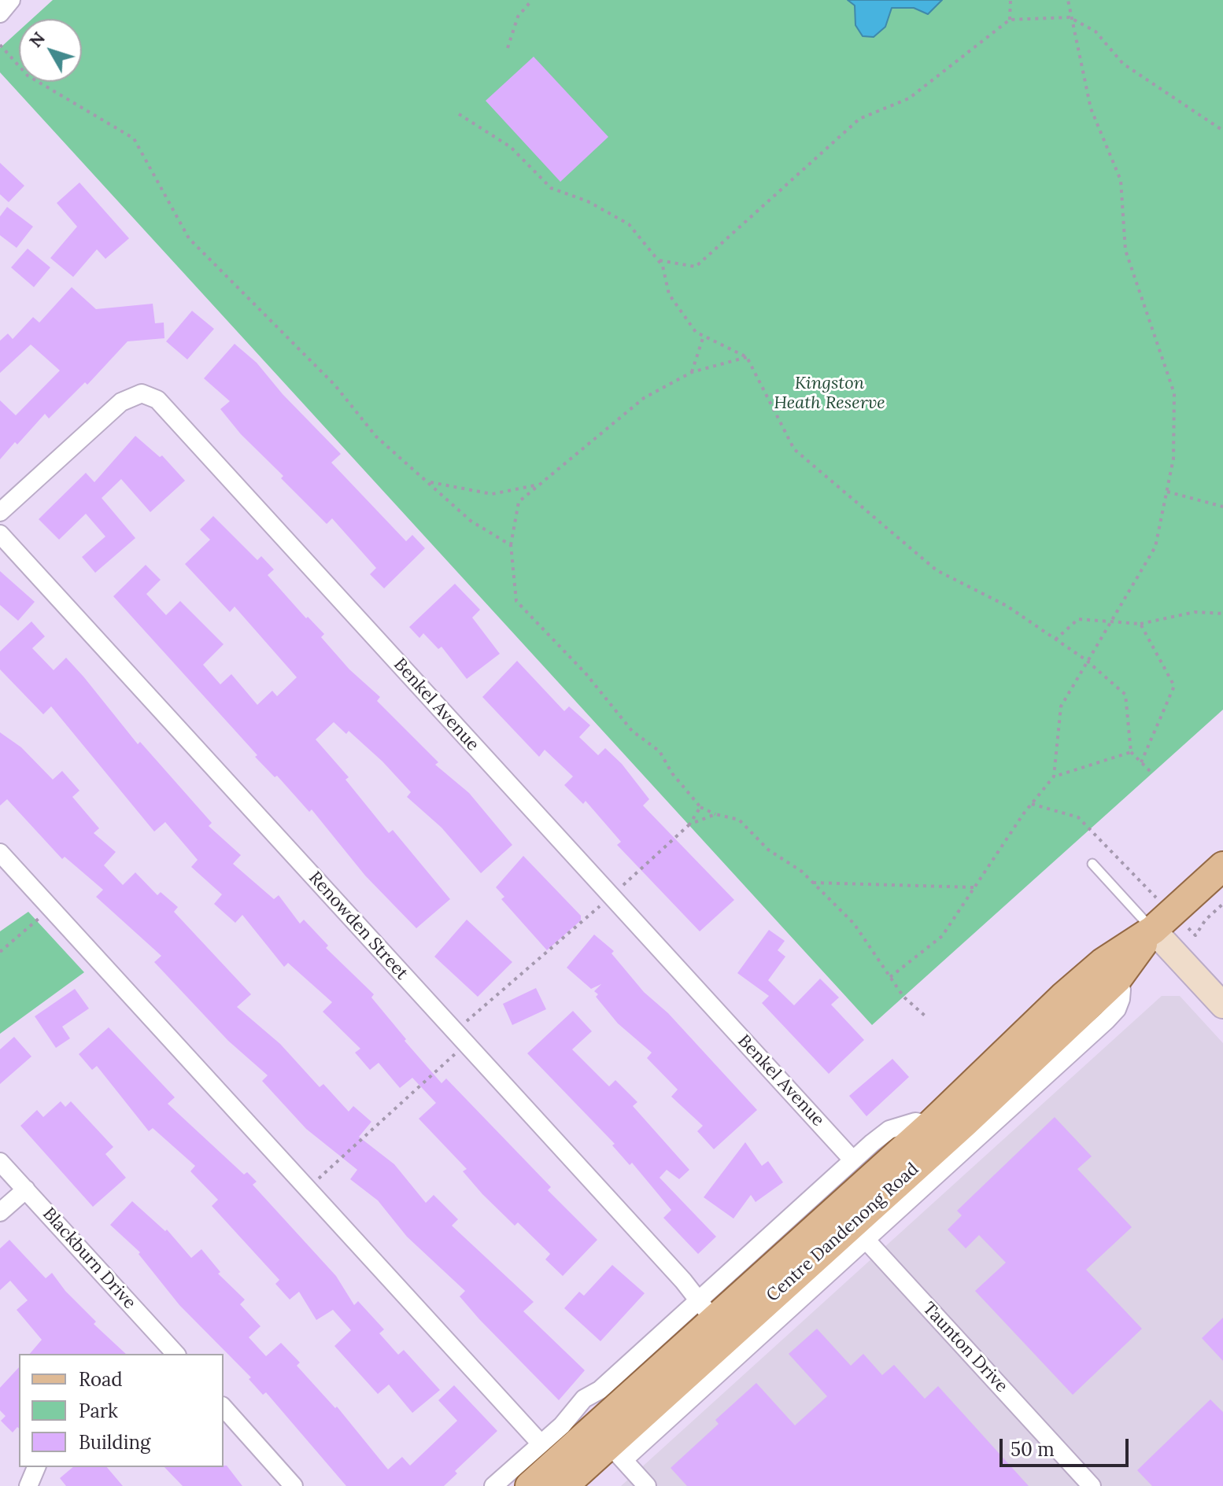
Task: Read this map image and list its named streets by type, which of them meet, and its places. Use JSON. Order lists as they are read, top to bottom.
{
  "streets": {
    "main road": ["Centre Dandenong Road"],
    "street": [
      "Benkel Avenue",
      "Renowden Street",
      "Blackburn Drive",
      "Taunton Drive"
    ]
  },
  "crossings": [
    ["Benkel Avenue", "Centre Dandenong Road"],
    ["Renowden Street", "Centre Dandenong Road"],
    ["Centre Dandenong Road", "Taunton Drive"]
  ],
  "parks": ["Kingston Heath Reserve"],
  "legend": ["Road", "Park", "Building"],
  "scale_bar": "50 m",
  "north": "top left"
}
